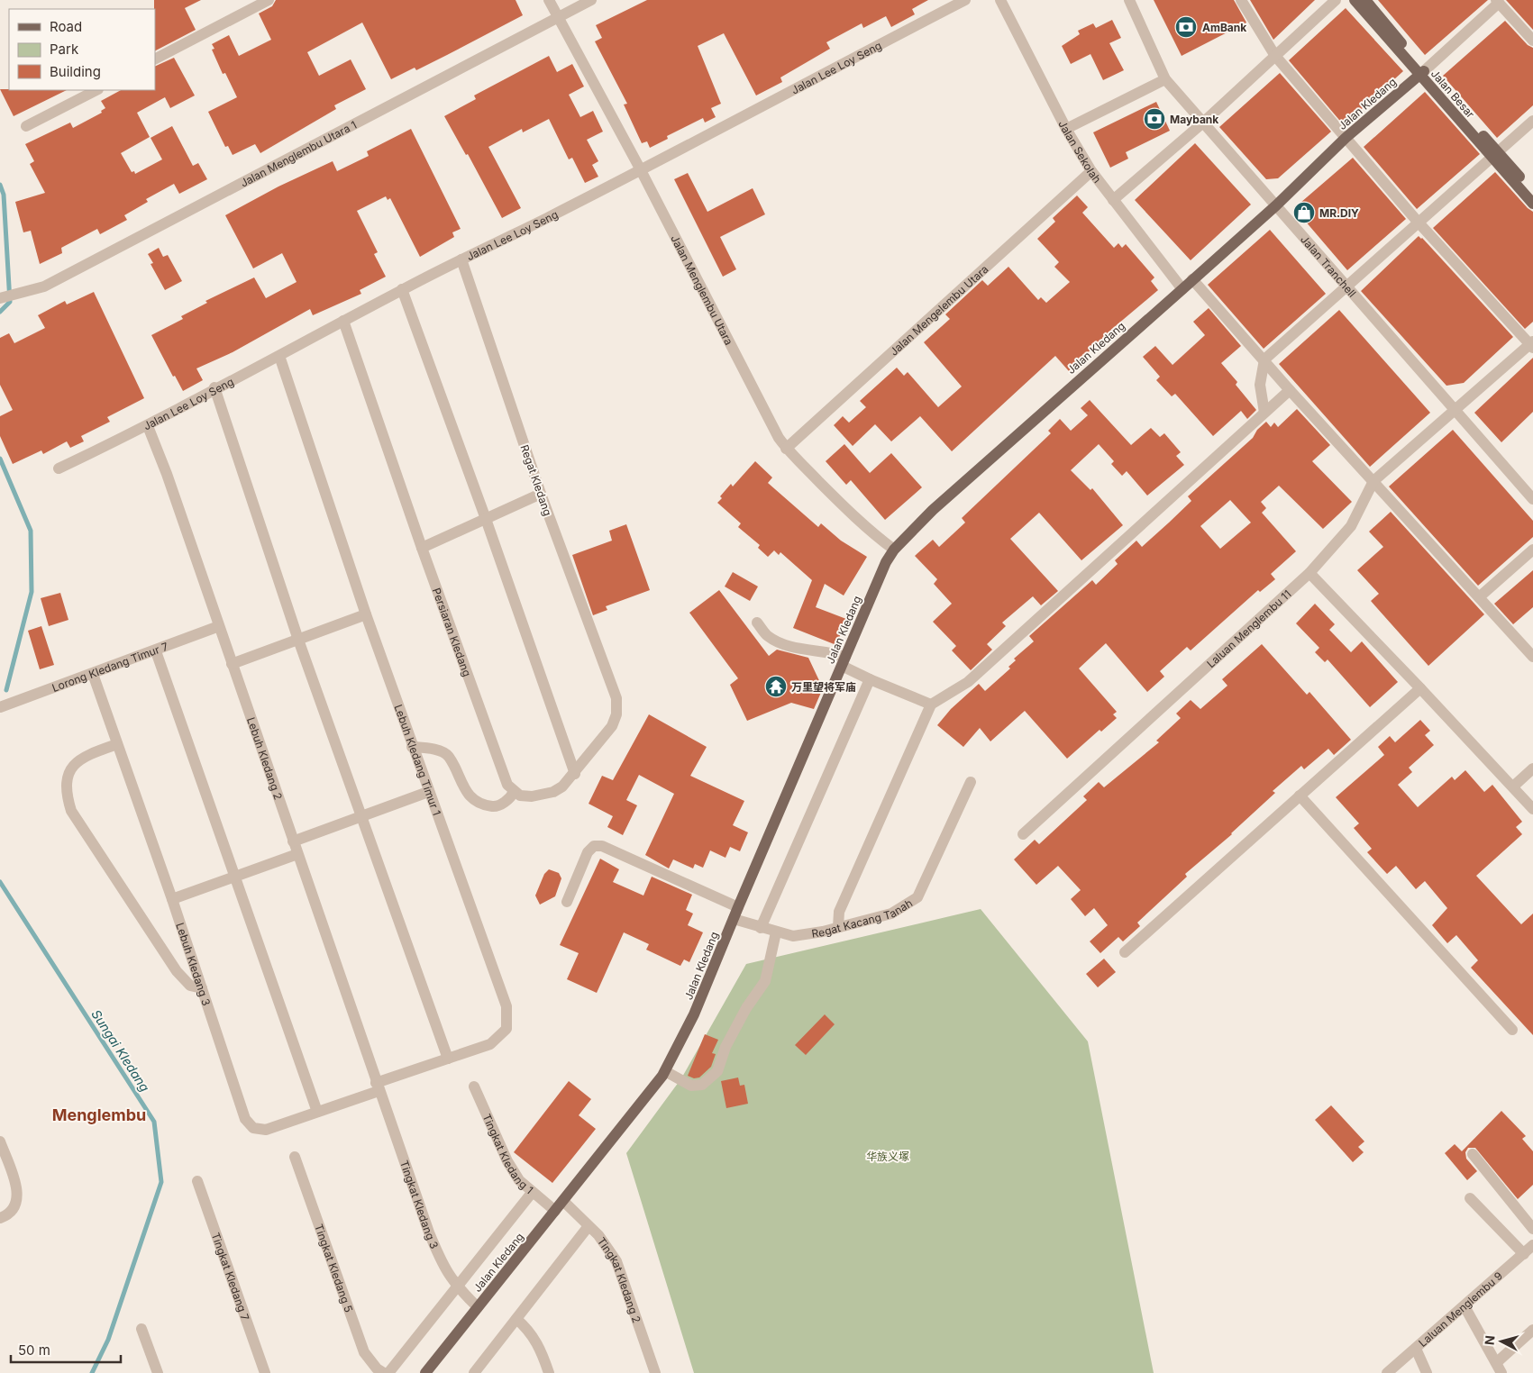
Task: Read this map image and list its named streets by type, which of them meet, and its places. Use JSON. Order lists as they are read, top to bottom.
{
  "streets": {
    "main road": ["Jalan Besar", "Jalan Kledang"],
    "street": [
      "Jalan Lee Loy Seng",
      "Jalan Sekolah",
      "Jalan Menglembu Utara 1",
      "Jalan Tranchell",
      "Jalan Menglembu Utara",
      "Jalan Mengelembu Utara",
      "Regat Kledang",
      "Laluan Menglembu 11",
      "Persiaran Kledang",
      "Lorong Kledang Timur 7",
      "Lebuh Kledang 2",
      "Lebuh Kledang Timur 1",
      "Regat Kacang Tanah",
      "Lebuh Kledang 3",
      "Tingkat Kledang 1",
      "Tingkat Kledang 3",
      "Tingkat Kledang 5",
      "Tingkat Kledang 7",
      "Tingkat Kledang 2",
      "Laluan Menglembu 9"
    ]
  },
  "crossings": [
    ["Jalan Lee Loy Seng", "Jalan Menglembu Utara"],
    ["Jalan Lee Loy Seng", "Regat Kledang"],
    ["Jalan Lee Loy Seng", "Persiaran Kledang"],
    ["Jalan Lee Loy Seng", "Lebuh Kledang 2"],
    ["Jalan Lee Loy Seng", "Lebuh Kledang Timur 1"],
    ["Jalan Besar", "Jalan Kledang"],
    ["Jalan Kledang", "Jalan Sekolah"],
    ["Jalan Kledang", "Jalan Tranchell"],
    ["Jalan Kledang", "Jalan Menglembu Utara"],
    ["Jalan Kledang", "Regat Kacang Tanah"],
    ["Jalan Kledang", "Tingkat Kledang 1"],
    ["Jalan Kledang", "Tingkat Kledang 3"],
    ["Jalan Kledang", "Tingkat Kledang 2"],
    ["Jalan Sekolah", "Jalan Mengelembu Utara"],
    ["Jalan Menglembu Utara 1", "Jalan Menglembu Utara"],
    ["Jalan Tranchell", "Laluan Menglembu 11"],
    ["Jalan Menglembu Utara", "Jalan Mengelembu Utara"],
    ["Lorong Kledang Timur 7", "Lebuh Kledang 2"],
    ["Lorong Kledang Timur 7", "Lebuh Kledang 3"],
    ["Lebuh Kledang 2", "Lebuh Kledang Timur 1"],
    ["Lebuh Kledang 2", "Lebuh Kledang 3"],
    ["Lebuh Kledang 2", "Tingkat Kledang 3"],
    ["Lebuh Kledang Timur 1", "Lebuh Kledang 3"],
    ["Lebuh Kledang Timur 1", "Tingkat Kledang 3"],
    ["Lebuh Kledang 3", "Tingkat Kledang 3"]
  ],
  "districts": ["Menglembu"],
  "water": ["Sungai Kledang"],
  "parks": ["华族义塚"],
  "places": {
    "bank": ["AmBank", "Maybank"],
    "shop": ["MR.DIY"],
    "temple": ["万里望将军庙"]
  },
  "legend": ["Road", "Park", "Building"],
  "scale_bar": "50 m",
  "north": "left"
}
